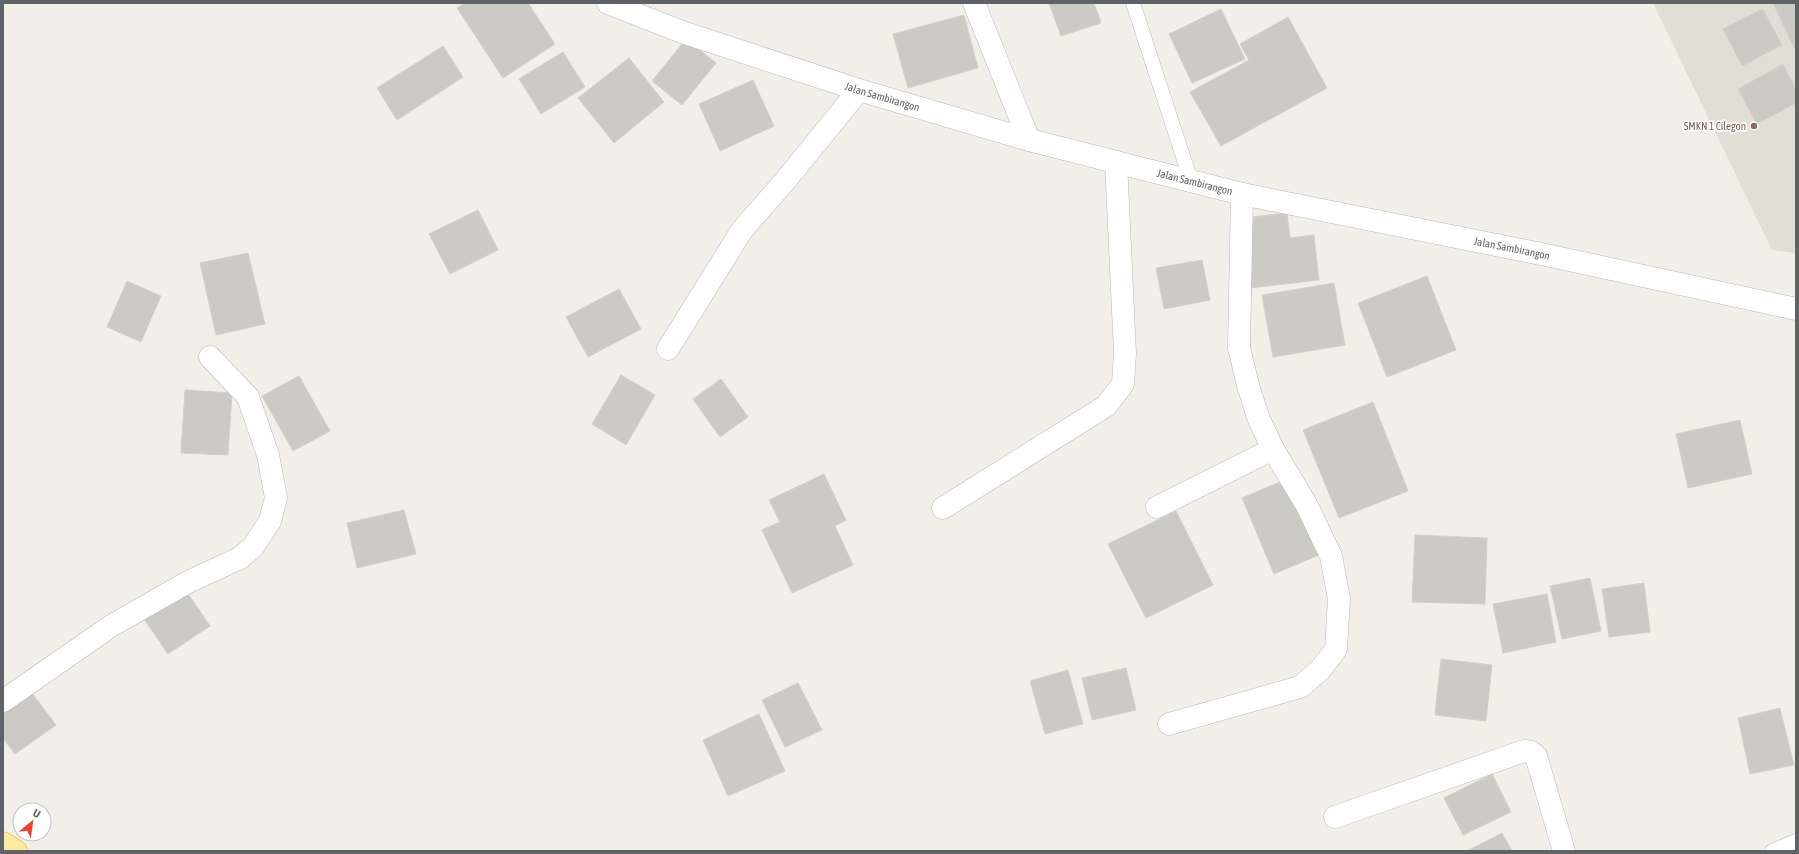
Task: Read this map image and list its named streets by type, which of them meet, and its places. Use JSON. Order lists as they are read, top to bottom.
{
  "streets": {
    "street": ["Jalan Sambirangon"]
  },
  "places": ["SMKN 1 Cilegon"],
  "north": "top right"
}
